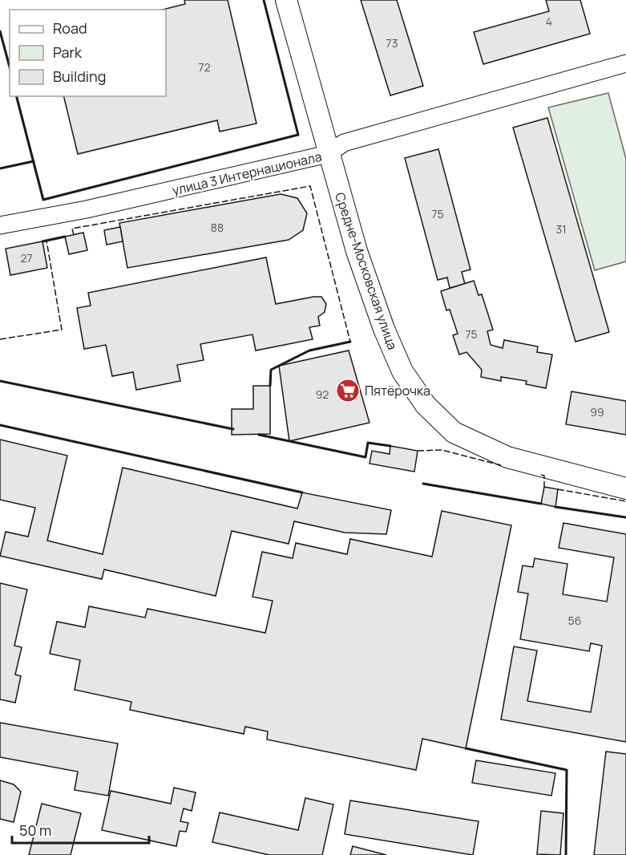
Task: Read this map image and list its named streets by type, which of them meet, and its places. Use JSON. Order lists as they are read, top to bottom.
{
  "streets": {
    "street": ["улица 3 Интернационала", "Средне-Московская улица"]
  },
  "crossings": [
    ["улица 3 Интернационала", "Средне-Московская улица"]
  ],
  "places": {
    "supermarket": ["Пятёрочка"]
  },
  "house_numbers": [
    "4",
    "73",
    "72",
    "75",
    "88",
    "31",
    "27",
    "75",
    "92",
    "99",
    "56"
  ],
  "legend": ["Road", "Park", "Building"],
  "scale_bar": "50 m"
}
